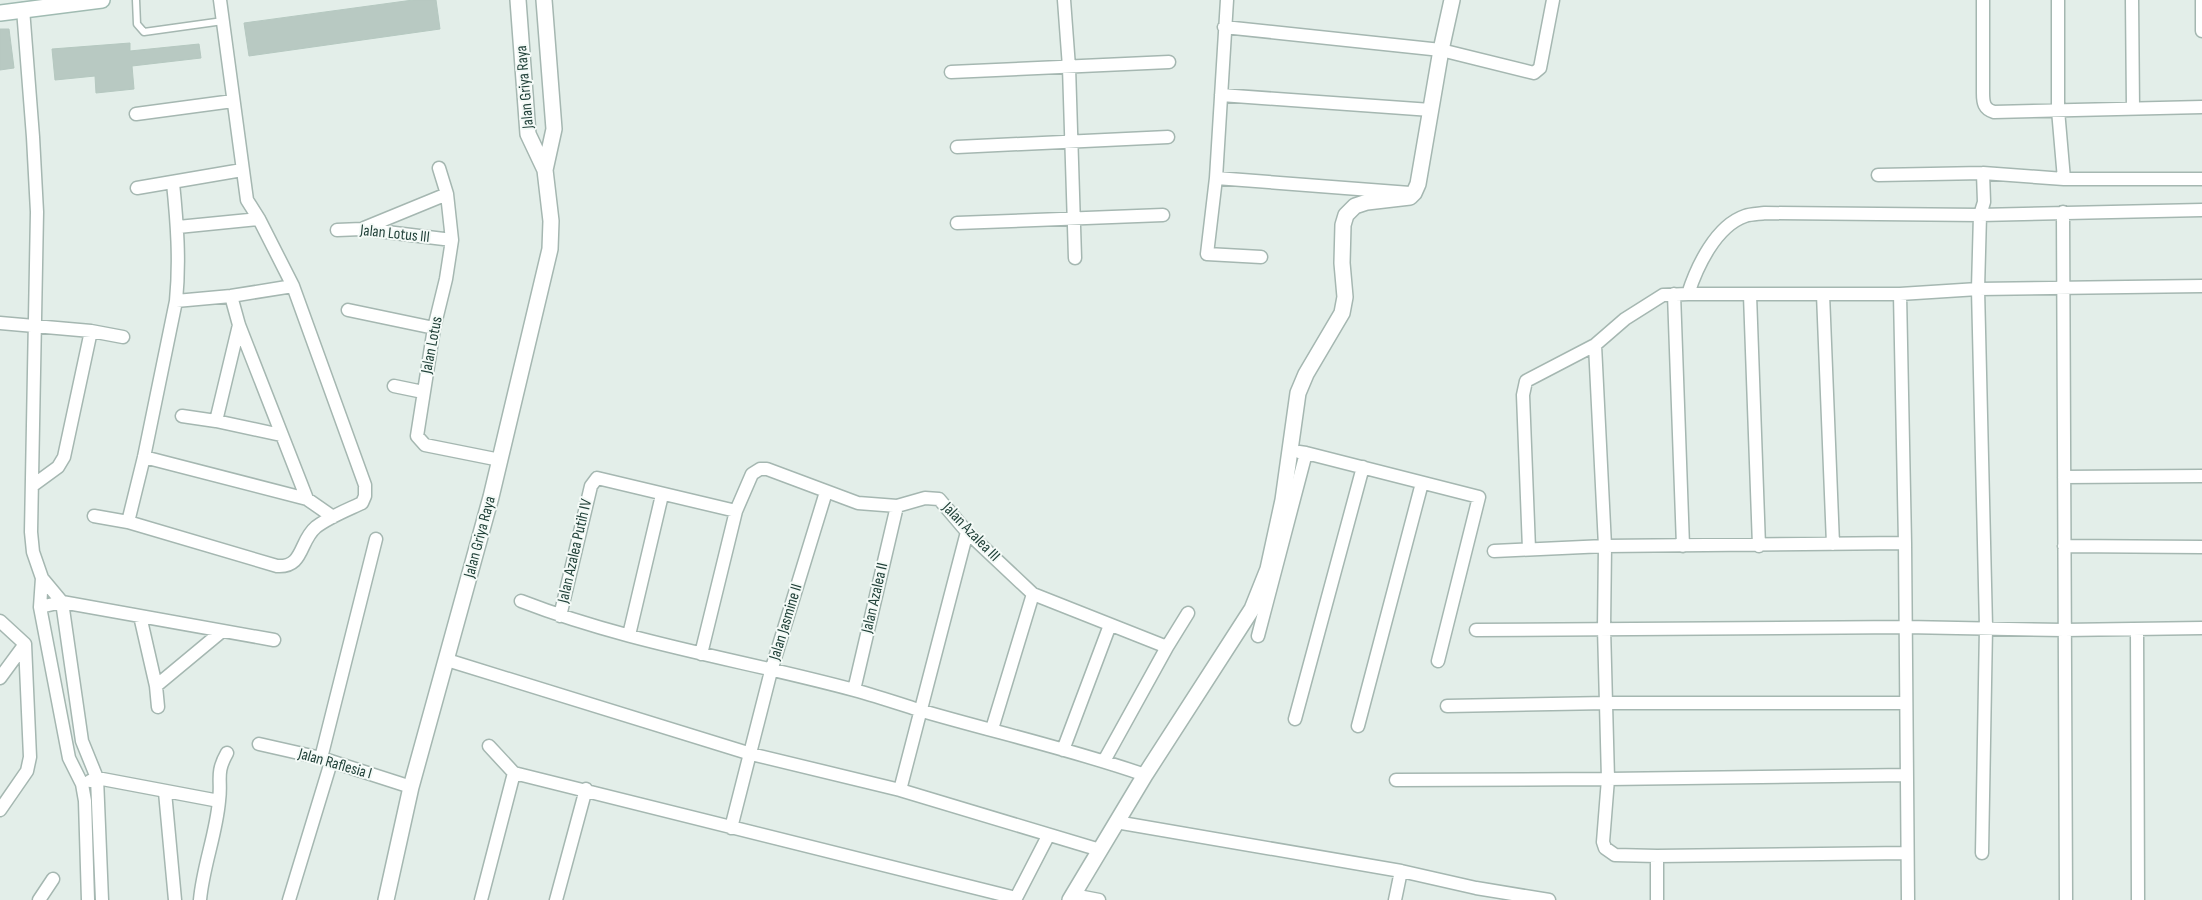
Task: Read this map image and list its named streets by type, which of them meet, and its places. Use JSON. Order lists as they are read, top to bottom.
{
  "streets": {
    "street": [
      "Jalan Griya Raya",
      "Jalan Lotus III",
      "Jalan Lotus",
      "Jalan Azalea III",
      "Jalan Azalea Putih IV",
      "Jalan Azalea II",
      "Jalan Jasmine II",
      "Jalan Raflesia I"
    ]
  },
  "crossings": [
    ["Jalan Griya Raya", "Jalan Lotus"],
    ["Jalan Griya Raya", "Jalan Raflesia I"],
    ["Jalan Lotus III", "Jalan Lotus"],
    ["Jalan Azalea III", "Jalan Azalea II"],
    ["Jalan Azalea III", "Jalan Jasmine II"]
  ]
}
